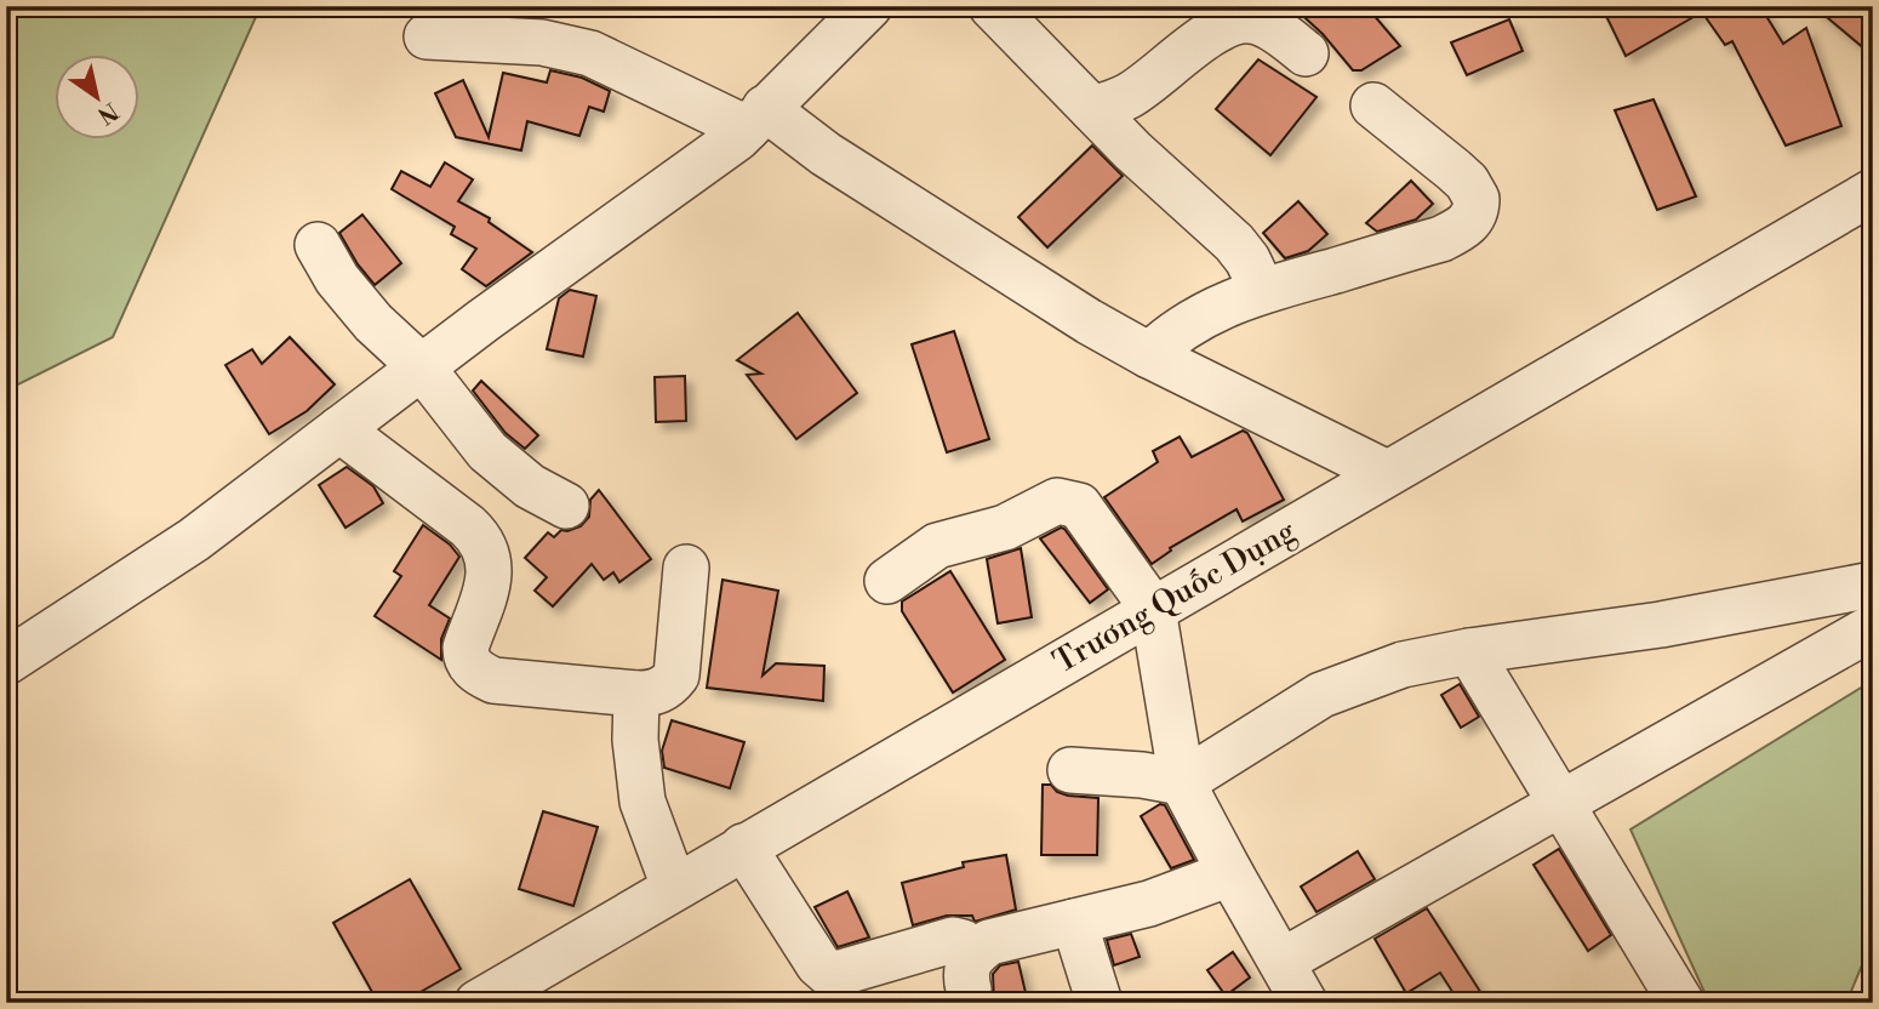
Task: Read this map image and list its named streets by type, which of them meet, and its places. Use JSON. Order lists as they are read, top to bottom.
{
  "streets": {
    "street": ["Trương Quốc Dụng"]
  },
  "north": "bottom right"
}
